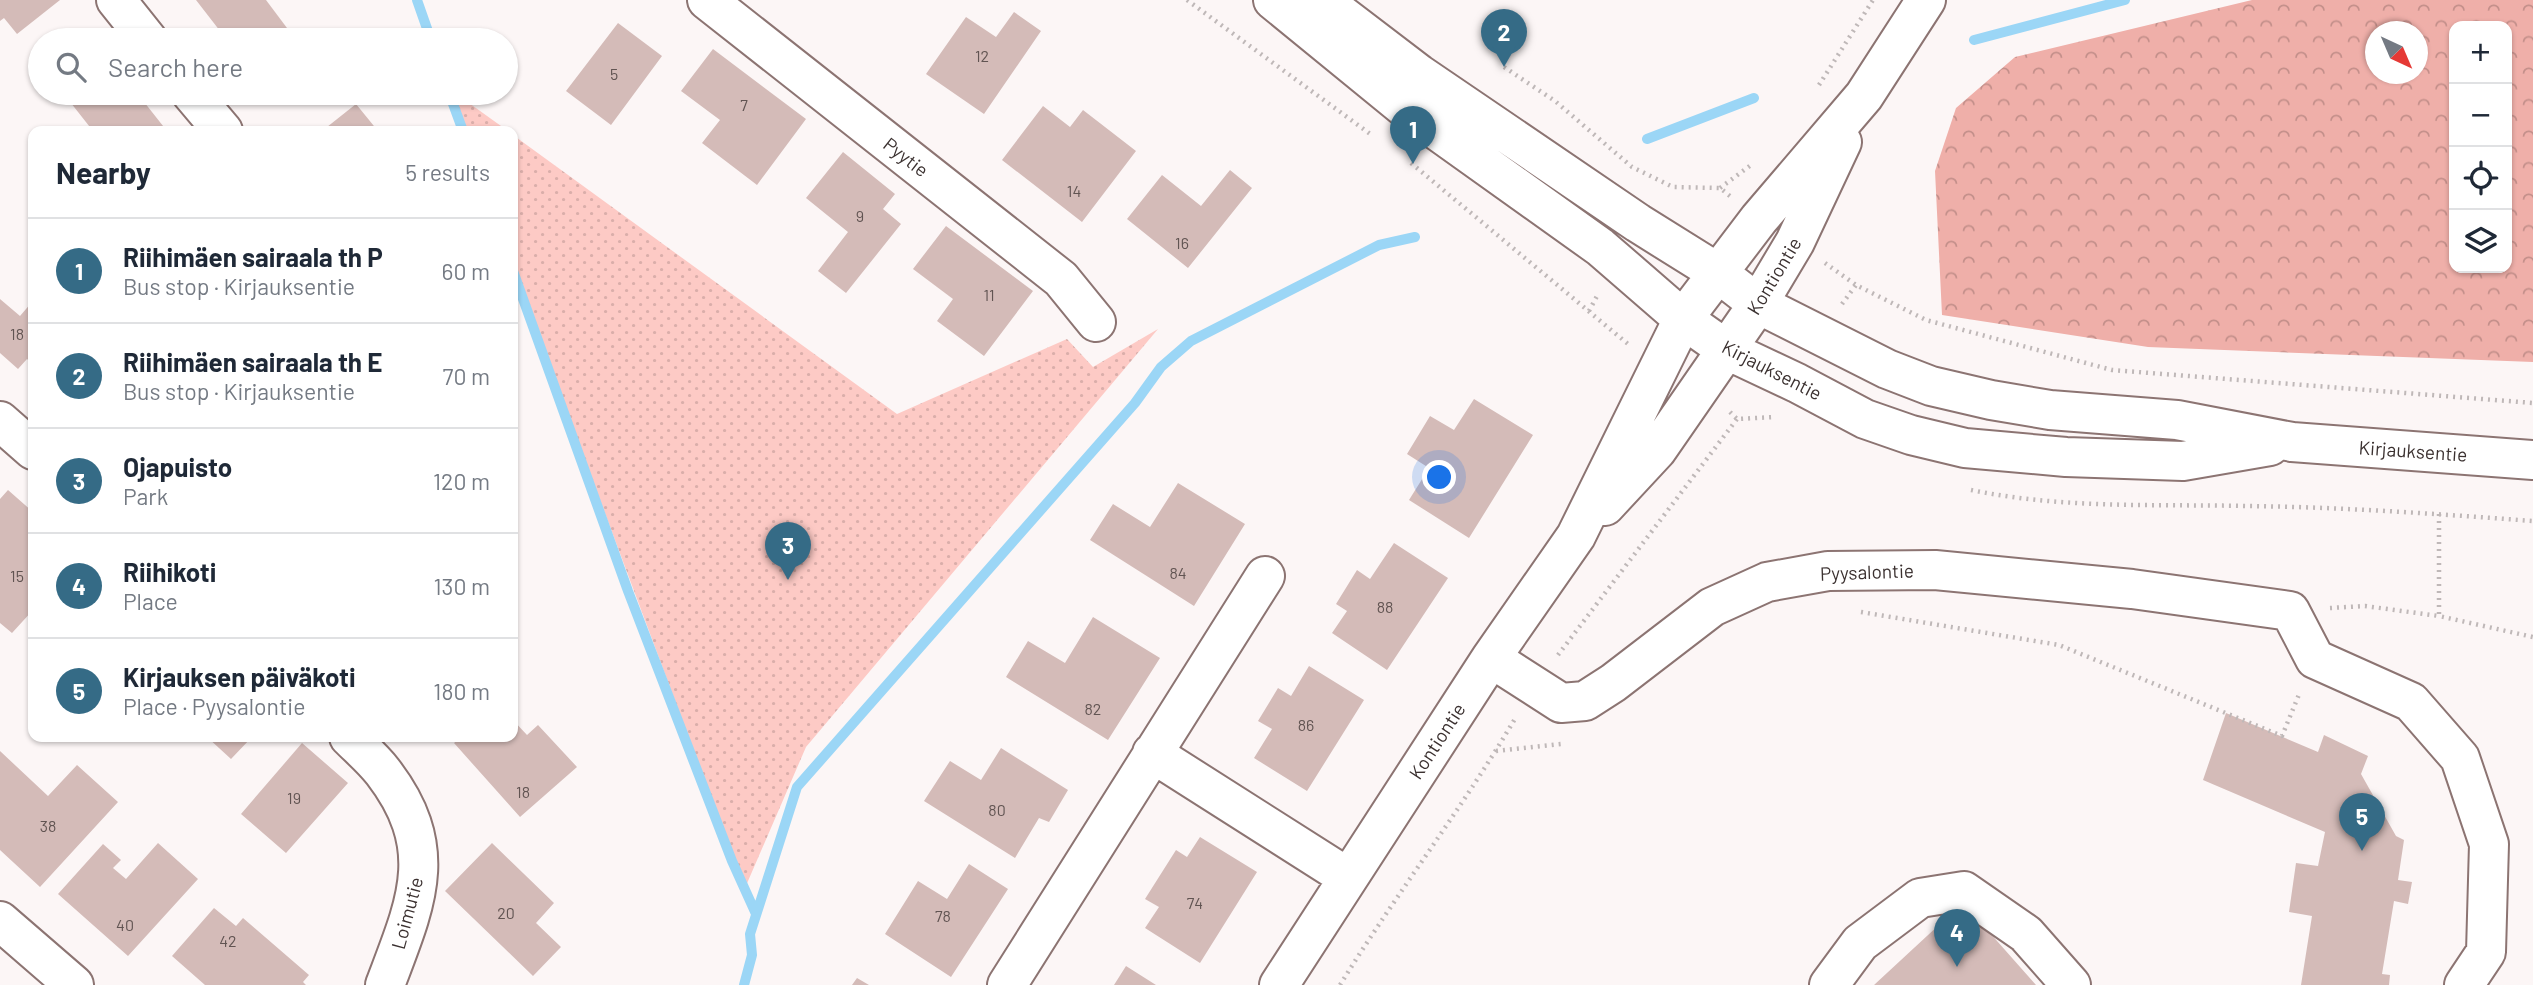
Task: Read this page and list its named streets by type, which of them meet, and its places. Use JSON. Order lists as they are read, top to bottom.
{
  "streets": {
    "street": [
      "Pyytie",
      "Kontiontie",
      "Kirjauksentie",
      "Pyysalontie",
      "Loimutie"
    ]
  },
  "crossings": [
    ["Kontiontie", "Kirjauksentie"],
    ["Kontiontie", "Pyysalontie"]
  ],
  "house_numbers": [
    "12",
    "5",
    "7",
    "14",
    "9",
    "16",
    "11",
    "18",
    "84",
    "15",
    "88",
    "82",
    "86",
    "18",
    "19",
    "80",
    "38",
    "74",
    "20",
    "78",
    "40",
    "42"
  ],
  "north": "bottom right",
  "page": {
    "pins": [
      "2",
      "1",
      "3",
      "5",
      "4"
    ],
    "map_buttons": ["+", "−"],
    "search": "Search here",
    "heading": ["Nearby", "5 results"],
    "list": [
      {
        "mark": "1",
        "name": "Riihimäen sairaala th P",
        "note": "Bus stop · Kirjauksentie",
        "value": "60 m"
      },
      {
        "mark": "2",
        "name": "Riihimäen sairaala th E",
        "note": "Bus stop · Kirjauksentie",
        "value": "70 m"
      },
      {
        "mark": "3",
        "name": "Ojapuisto",
        "note": "Park",
        "value": "120 m"
      },
      {
        "mark": "4",
        "name": "Riihikoti",
        "note": "Place",
        "value": "130 m"
      },
      {
        "mark": "5",
        "name": "Kirjauksen päiväkoti",
        "note": "Place · Pyysalontie",
        "value": "180 m"
      }
    ]
  }
}
